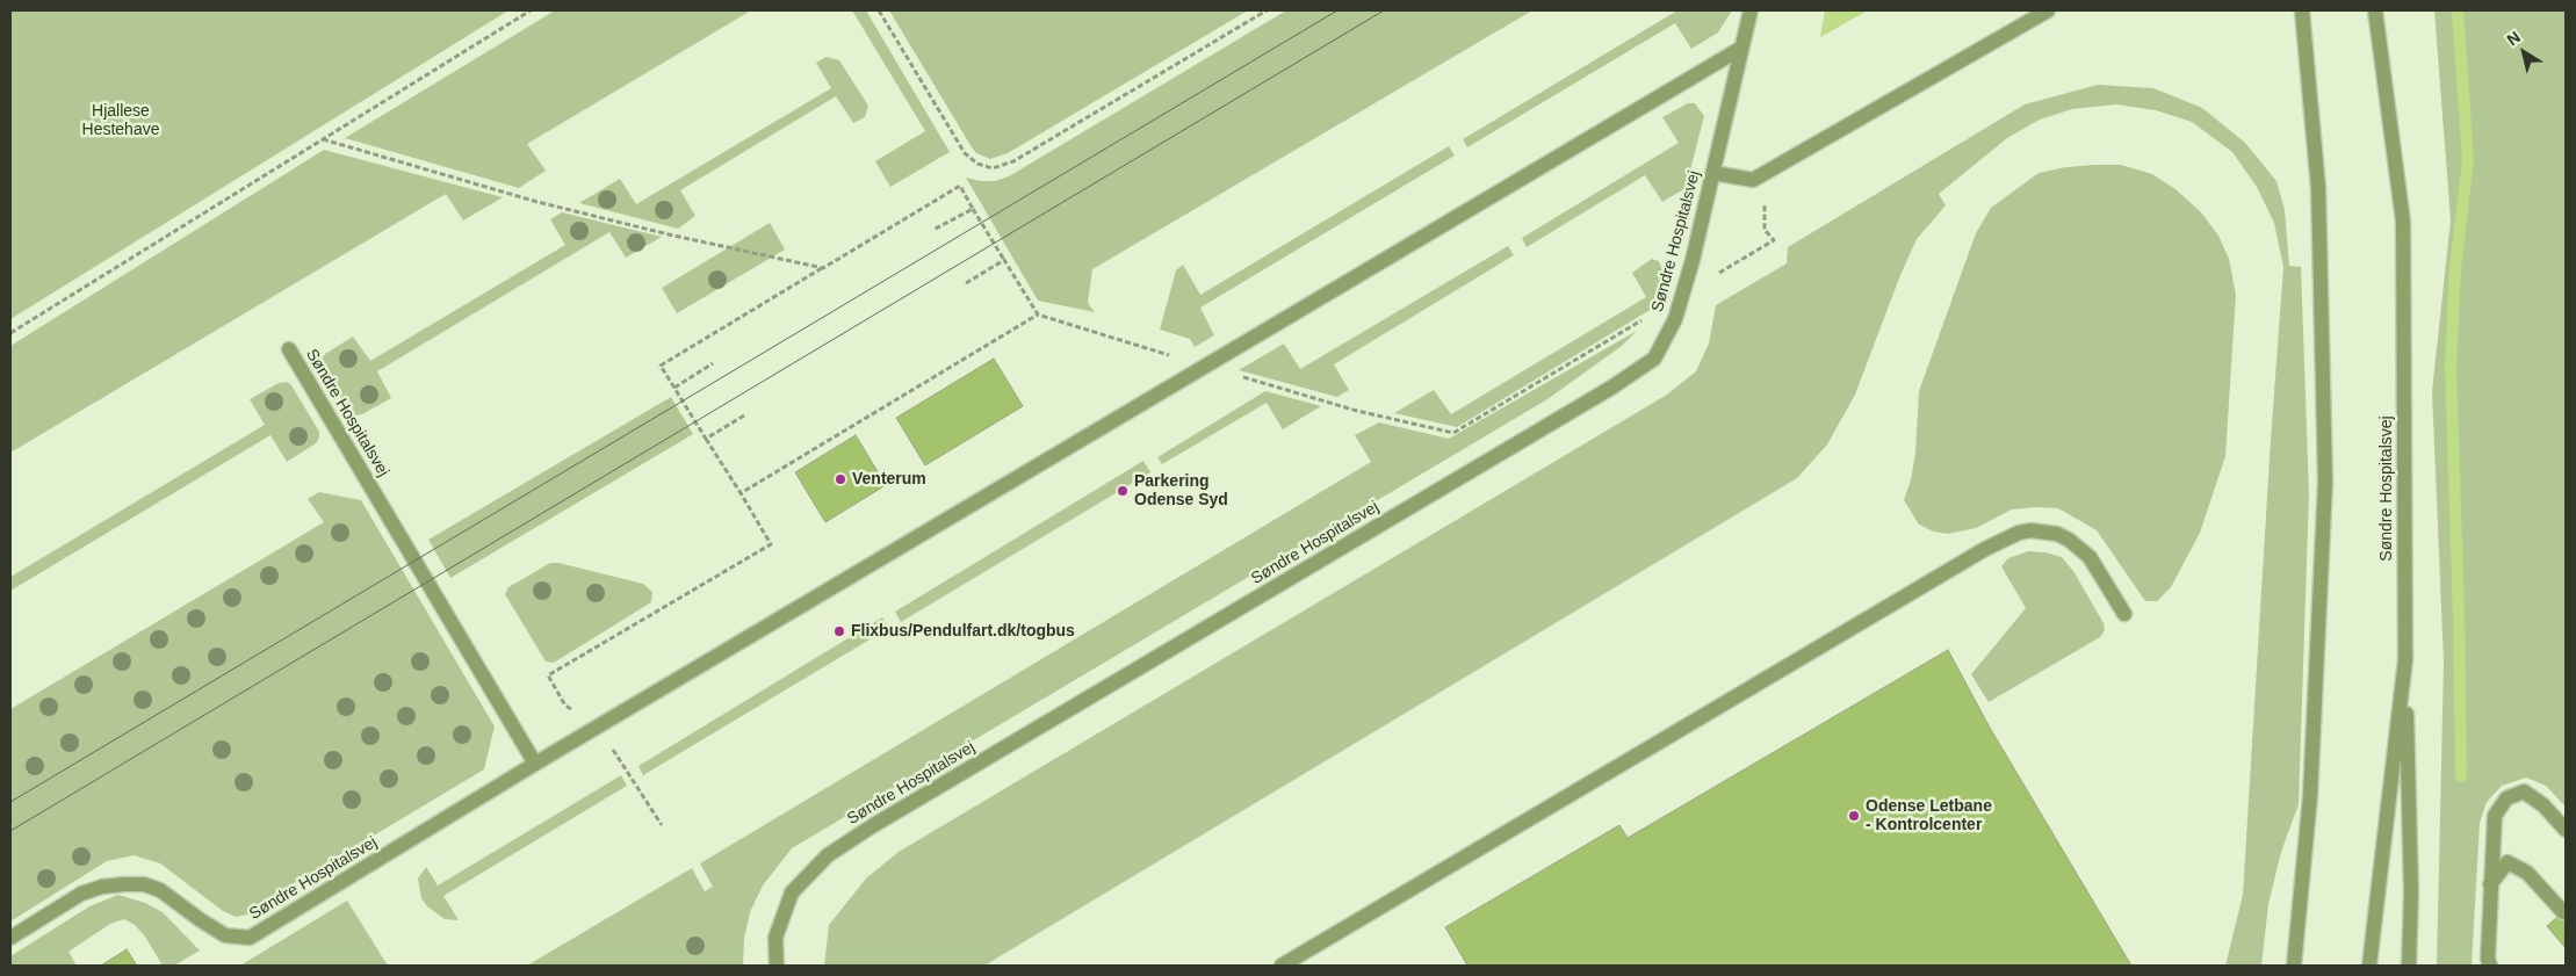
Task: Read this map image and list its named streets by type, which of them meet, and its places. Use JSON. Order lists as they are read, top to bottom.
{
  "streets": {
    "street": ["Søndre Hospitalsvej"]
  },
  "parks": ["Hjallese Hestehave"],
  "places": [
    "Venterum",
    "Parkering Odense Syd",
    "Flixbus/Pendulfart.dk/togbus",
    "Odense Letbane - Kontrolcenter"
  ],
  "north": "top left"
}
